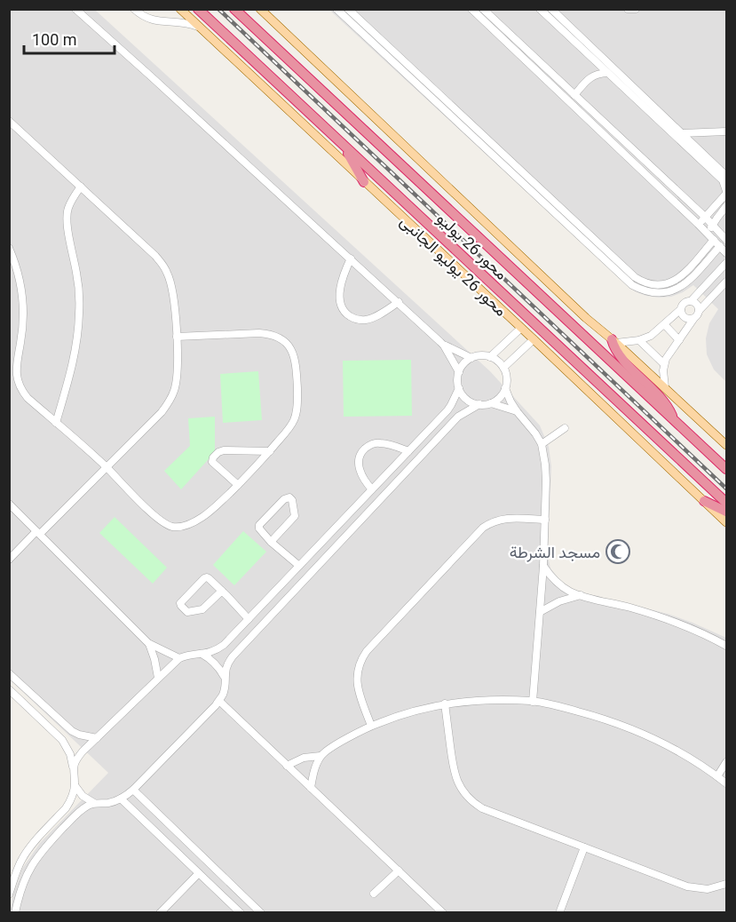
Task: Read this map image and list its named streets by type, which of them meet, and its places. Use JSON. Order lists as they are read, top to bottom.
{
  "streets": {
    "highway": ["محور 26 يوليو"],
    "main road": ["محور 26 يوليو الجانبى"]
  },
  "places": {
    "mosque": ["مسجد الشرطة"]
  },
  "scale_bar": "100 m"
}
